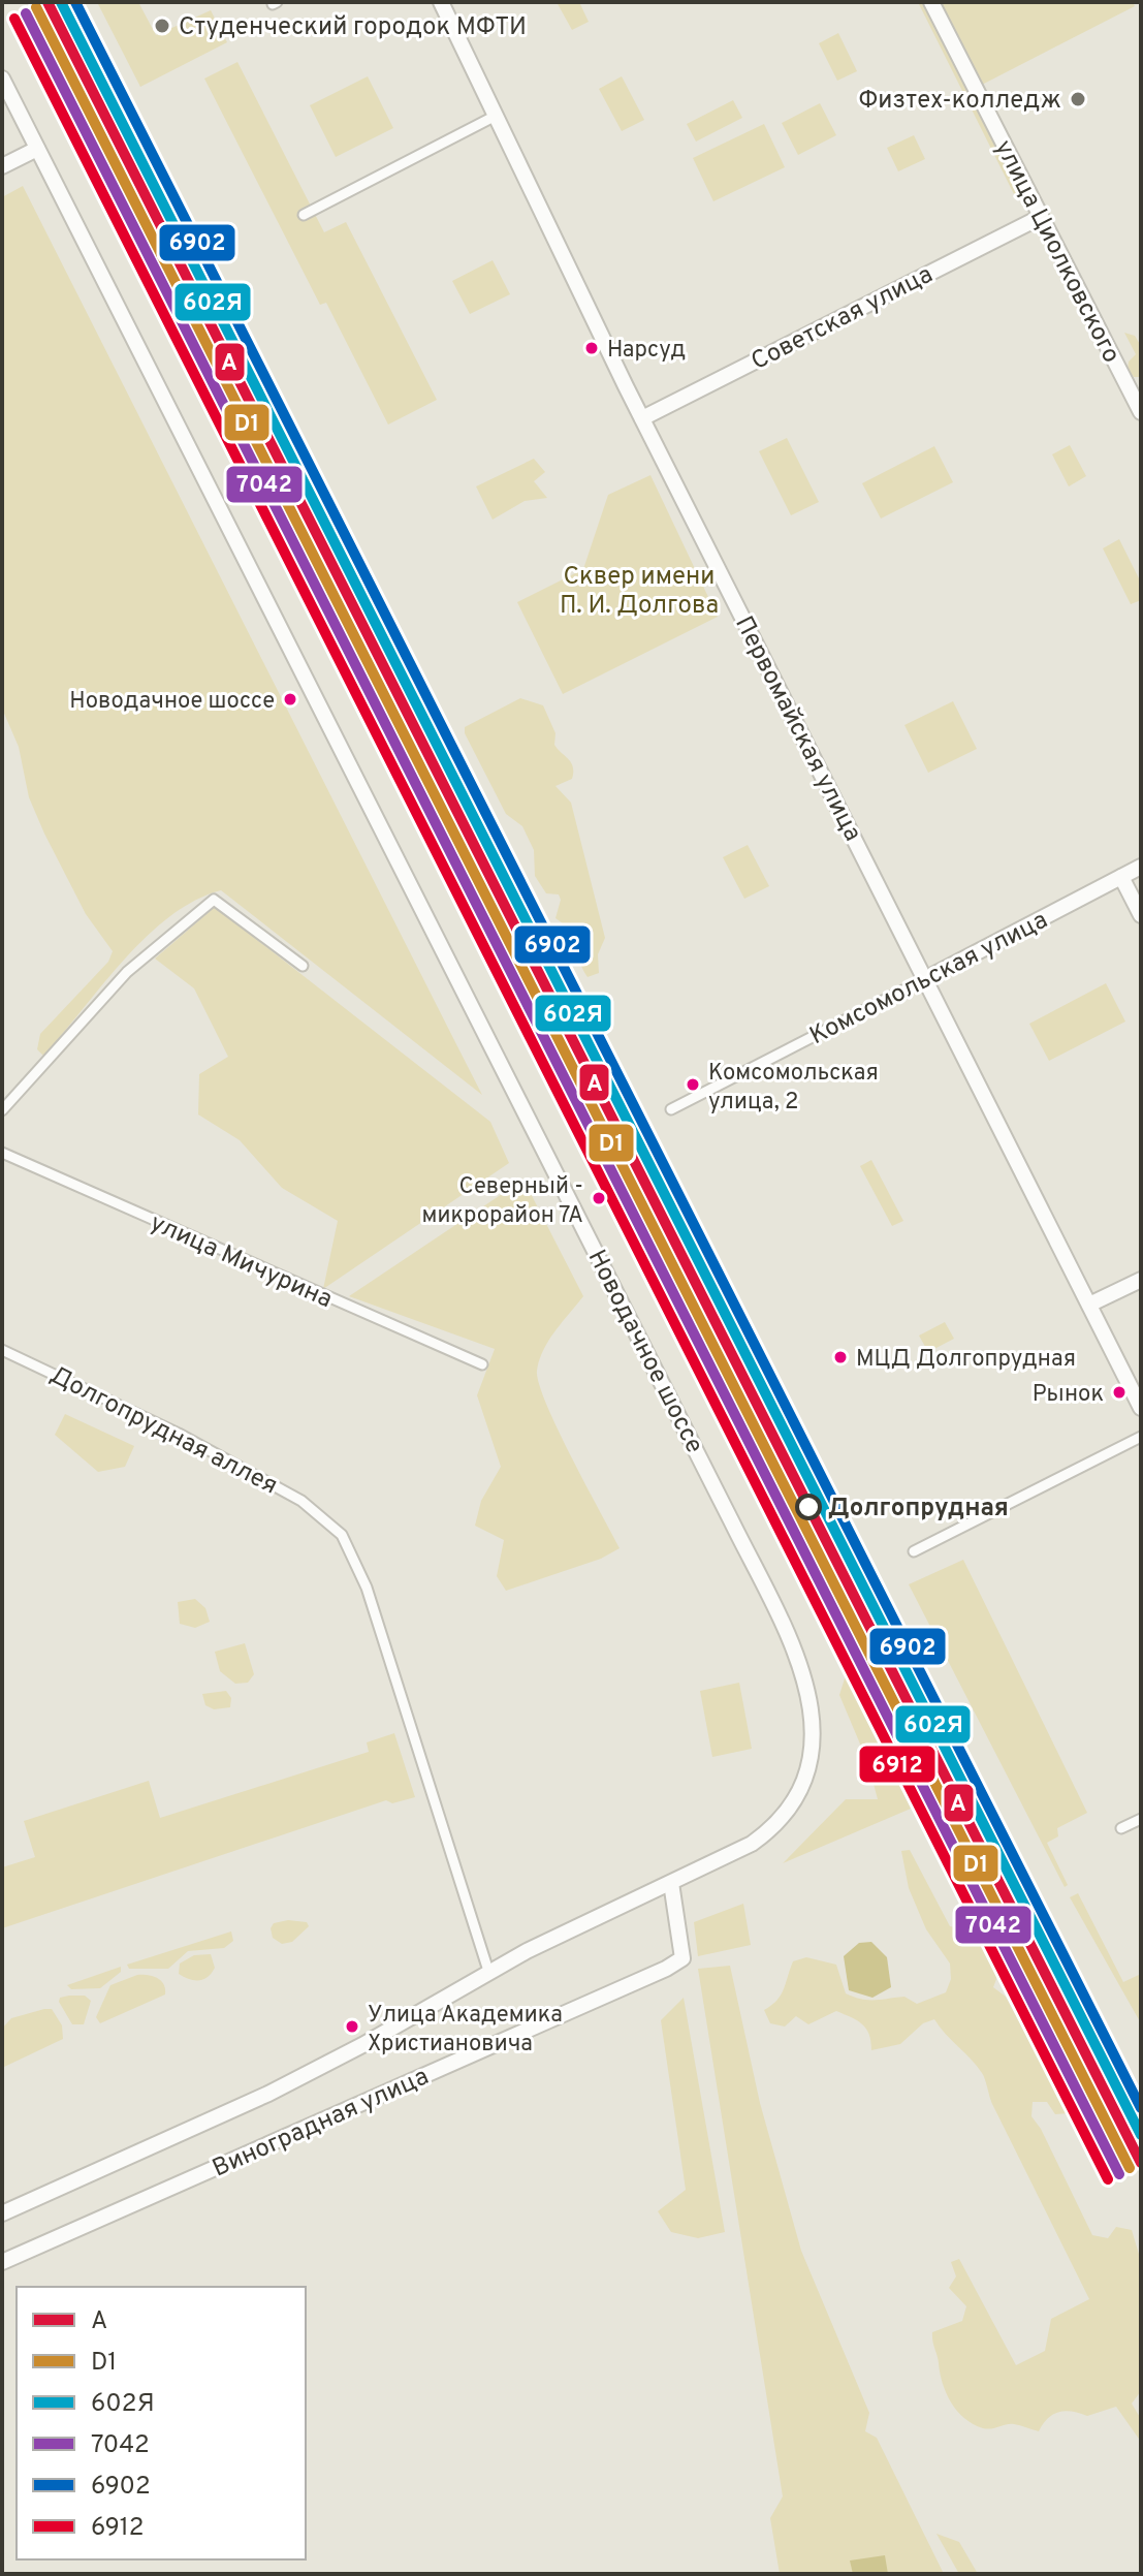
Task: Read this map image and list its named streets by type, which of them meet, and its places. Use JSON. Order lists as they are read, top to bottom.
{
  "streets": {
    "street": [
      "улица Циолковского",
      "Советская улица",
      "Первомайская улица",
      "Комсомольская улица",
      "улица Мичурина",
      "Новодачное шоссе",
      "Долгопрудная аллея",
      "Виноградная улица"
    ]
  },
  "crossings": [
    ["улица Циолковского", "Советская улица"],
    ["Советская улица", "Первомайская улица"],
    ["Первомайская улица", "Комсомольская улица"],
    ["Новодачное шоссе", "Виноградная улица"]
  ],
  "parks": ["Сквер имени П. И. Долгова"],
  "places": [
    "Студенческий городок МФТИ",
    "Физтех-колледж",
    "Нарсуд",
    "Новодачное шоссе",
    "Комсомольская улица, 2",
    "Северный - микрорайон 7А",
    "МЦД Долгопрудная",
    "Рынок",
    "Долгопрудная",
    "Улица Академика Христиановича"
  ],
  "lines": [
    "transit line A",
    "transit line 602Я",
    "transit line 6902",
    "transit line D1",
    "transit line 7042",
    "transit line 6912"
  ],
  "legend": [
    "A",
    "D1",
    "602Я",
    "7042",
    "6902",
    "6912"
  ]
}
